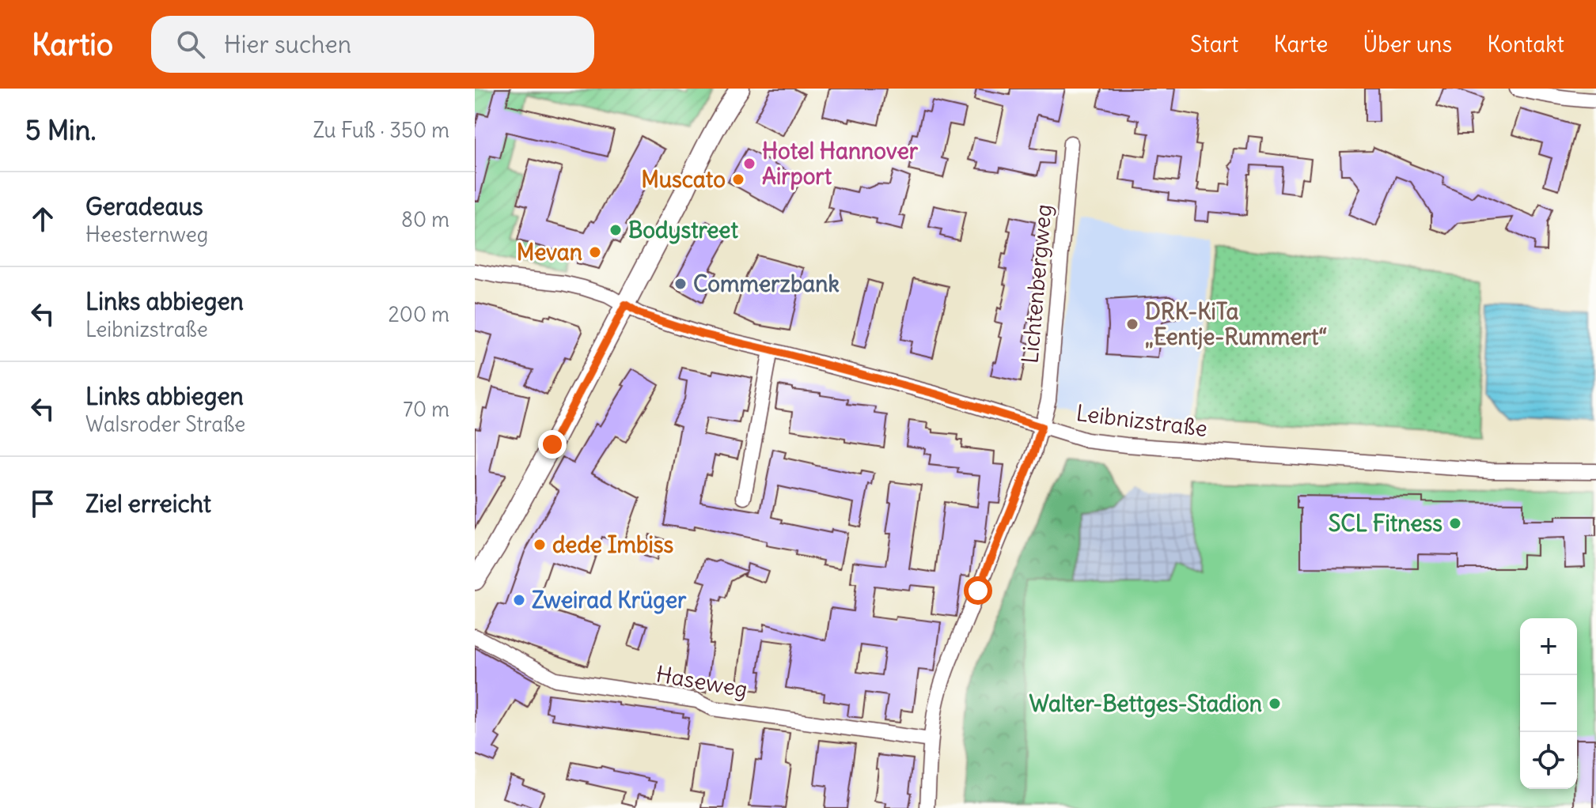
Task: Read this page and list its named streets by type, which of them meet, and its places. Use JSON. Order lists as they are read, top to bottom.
{
  "streets": {
    "street": ["Lichtenbergweg", "Leibnizstraße", "Haseweg"]
  },
  "crossings": [
    ["Lichtenbergweg", "Leibnizstraße"],
    ["Lichtenbergweg", "Haseweg"]
  ],
  "places": [
    "Hotel Hannover Airport",
    "Muscato",
    "Bodystreet",
    "Mevan",
    "Commerzbank",
    "DRK-KiTa „Eentje-Rummert“",
    "SCL Fitness",
    "dede Imbiss",
    "Zweirad Krüger",
    "Walter-Bettges-Stadion"
  ],
  "page": {
    "header": "Kartio",
    "search": "Hier suchen",
    "nav": [
      "Start",
      "Karte",
      "Über uns",
      "Kontakt"
    ],
    "heading": ["5 Min.", "Zu Fuß · 350 m"],
    "list": [
      ["Geradeaus", "Heesternweg", "80 m"],
      ["Links abbiegen", "Leibnizstraße", "200 m"],
      ["Links abbiegen", "Walsroder Straße", "70 m"],
      "Ziel erreicht"
    ],
    "map_buttons": ["+", "−"]
  }
}
